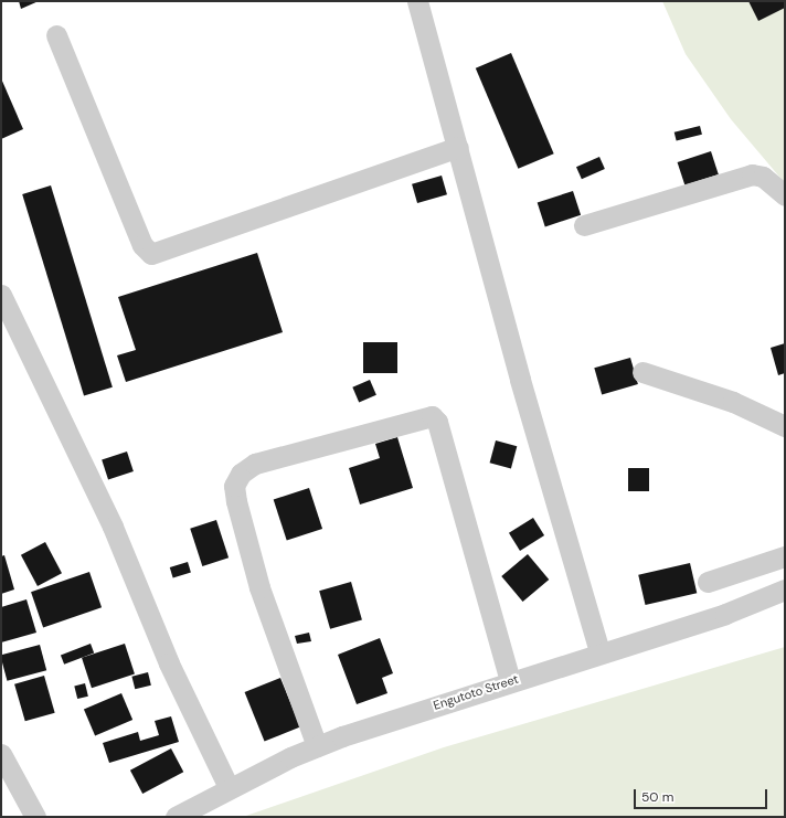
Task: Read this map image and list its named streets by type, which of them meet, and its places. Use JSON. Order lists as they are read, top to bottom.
{
  "streets": {
    "street": ["Engutoto Street"]
  },
  "scale_bar": "50 m"
}
